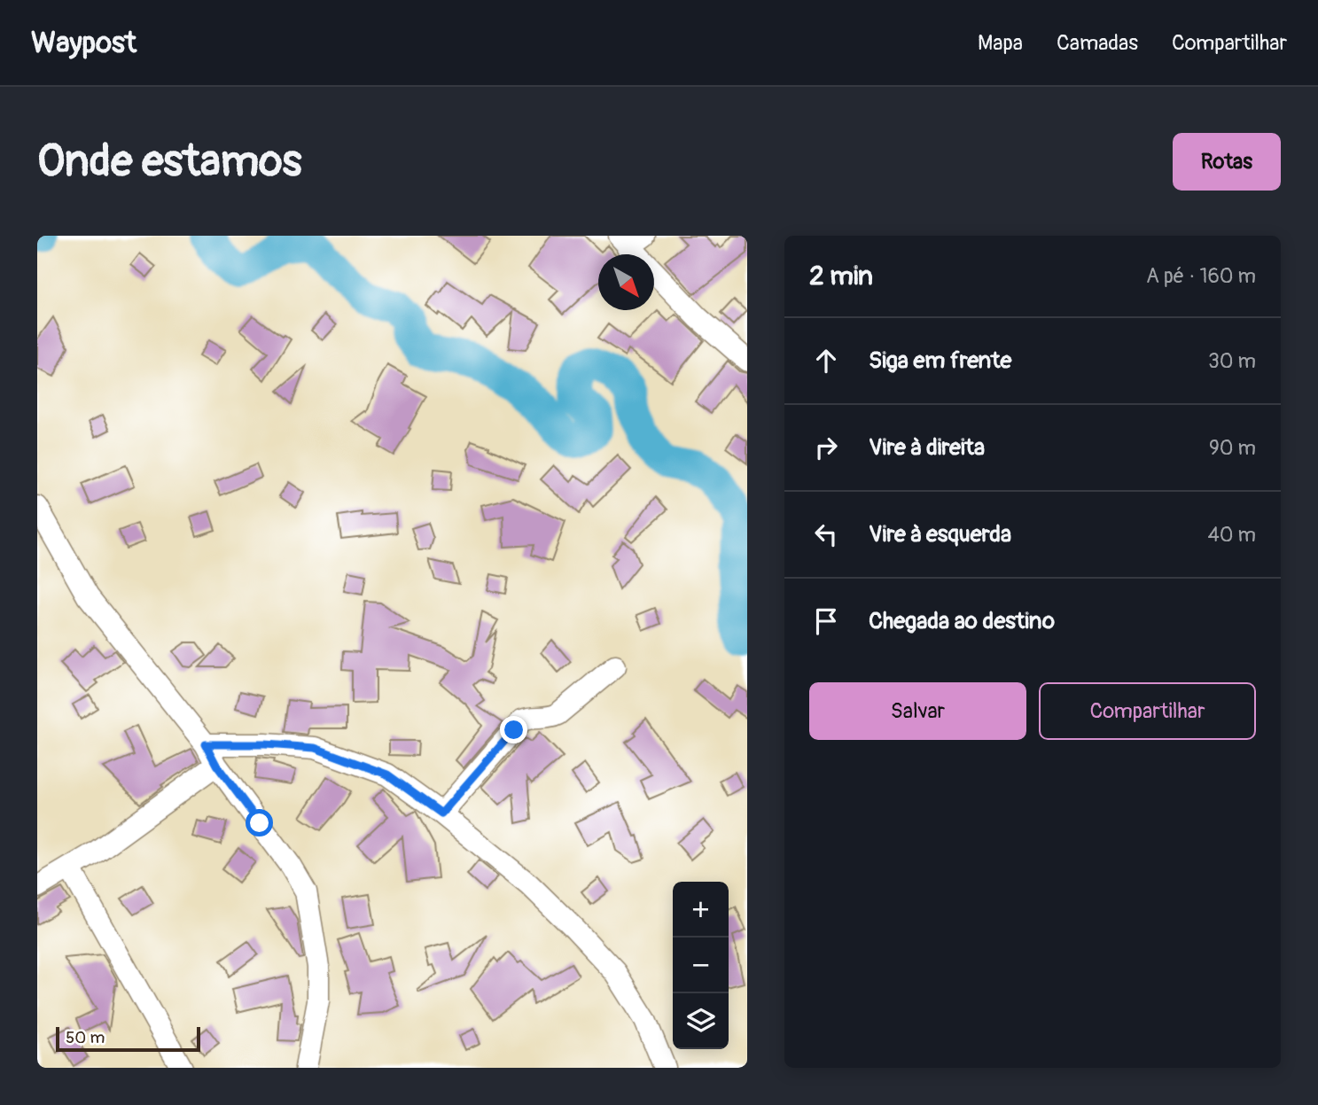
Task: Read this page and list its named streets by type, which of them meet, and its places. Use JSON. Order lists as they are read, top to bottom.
{
  "scale_bar": "50 m",
  "north": "bottom right",
  "page": {
    "header": "Waypost",
    "nav": ["Mapa", "Camadas", "Compartilhar"],
    "buttons": [
      "Rotas",
      ["Salvar", "Compartilhar"]
    ],
    "title": "Onde estamos",
    "heading": ["2 min", "A pé · 160 m"],
    "list": [
      ["Siga em frente", "30 m"],
      ["Vire à direita", "90 m"],
      ["Vire à esquerda", "40 m"],
      "Chegada ao destino"
    ],
    "map_buttons": ["+", "−"],
    "scale": "50 m"
  }
}
